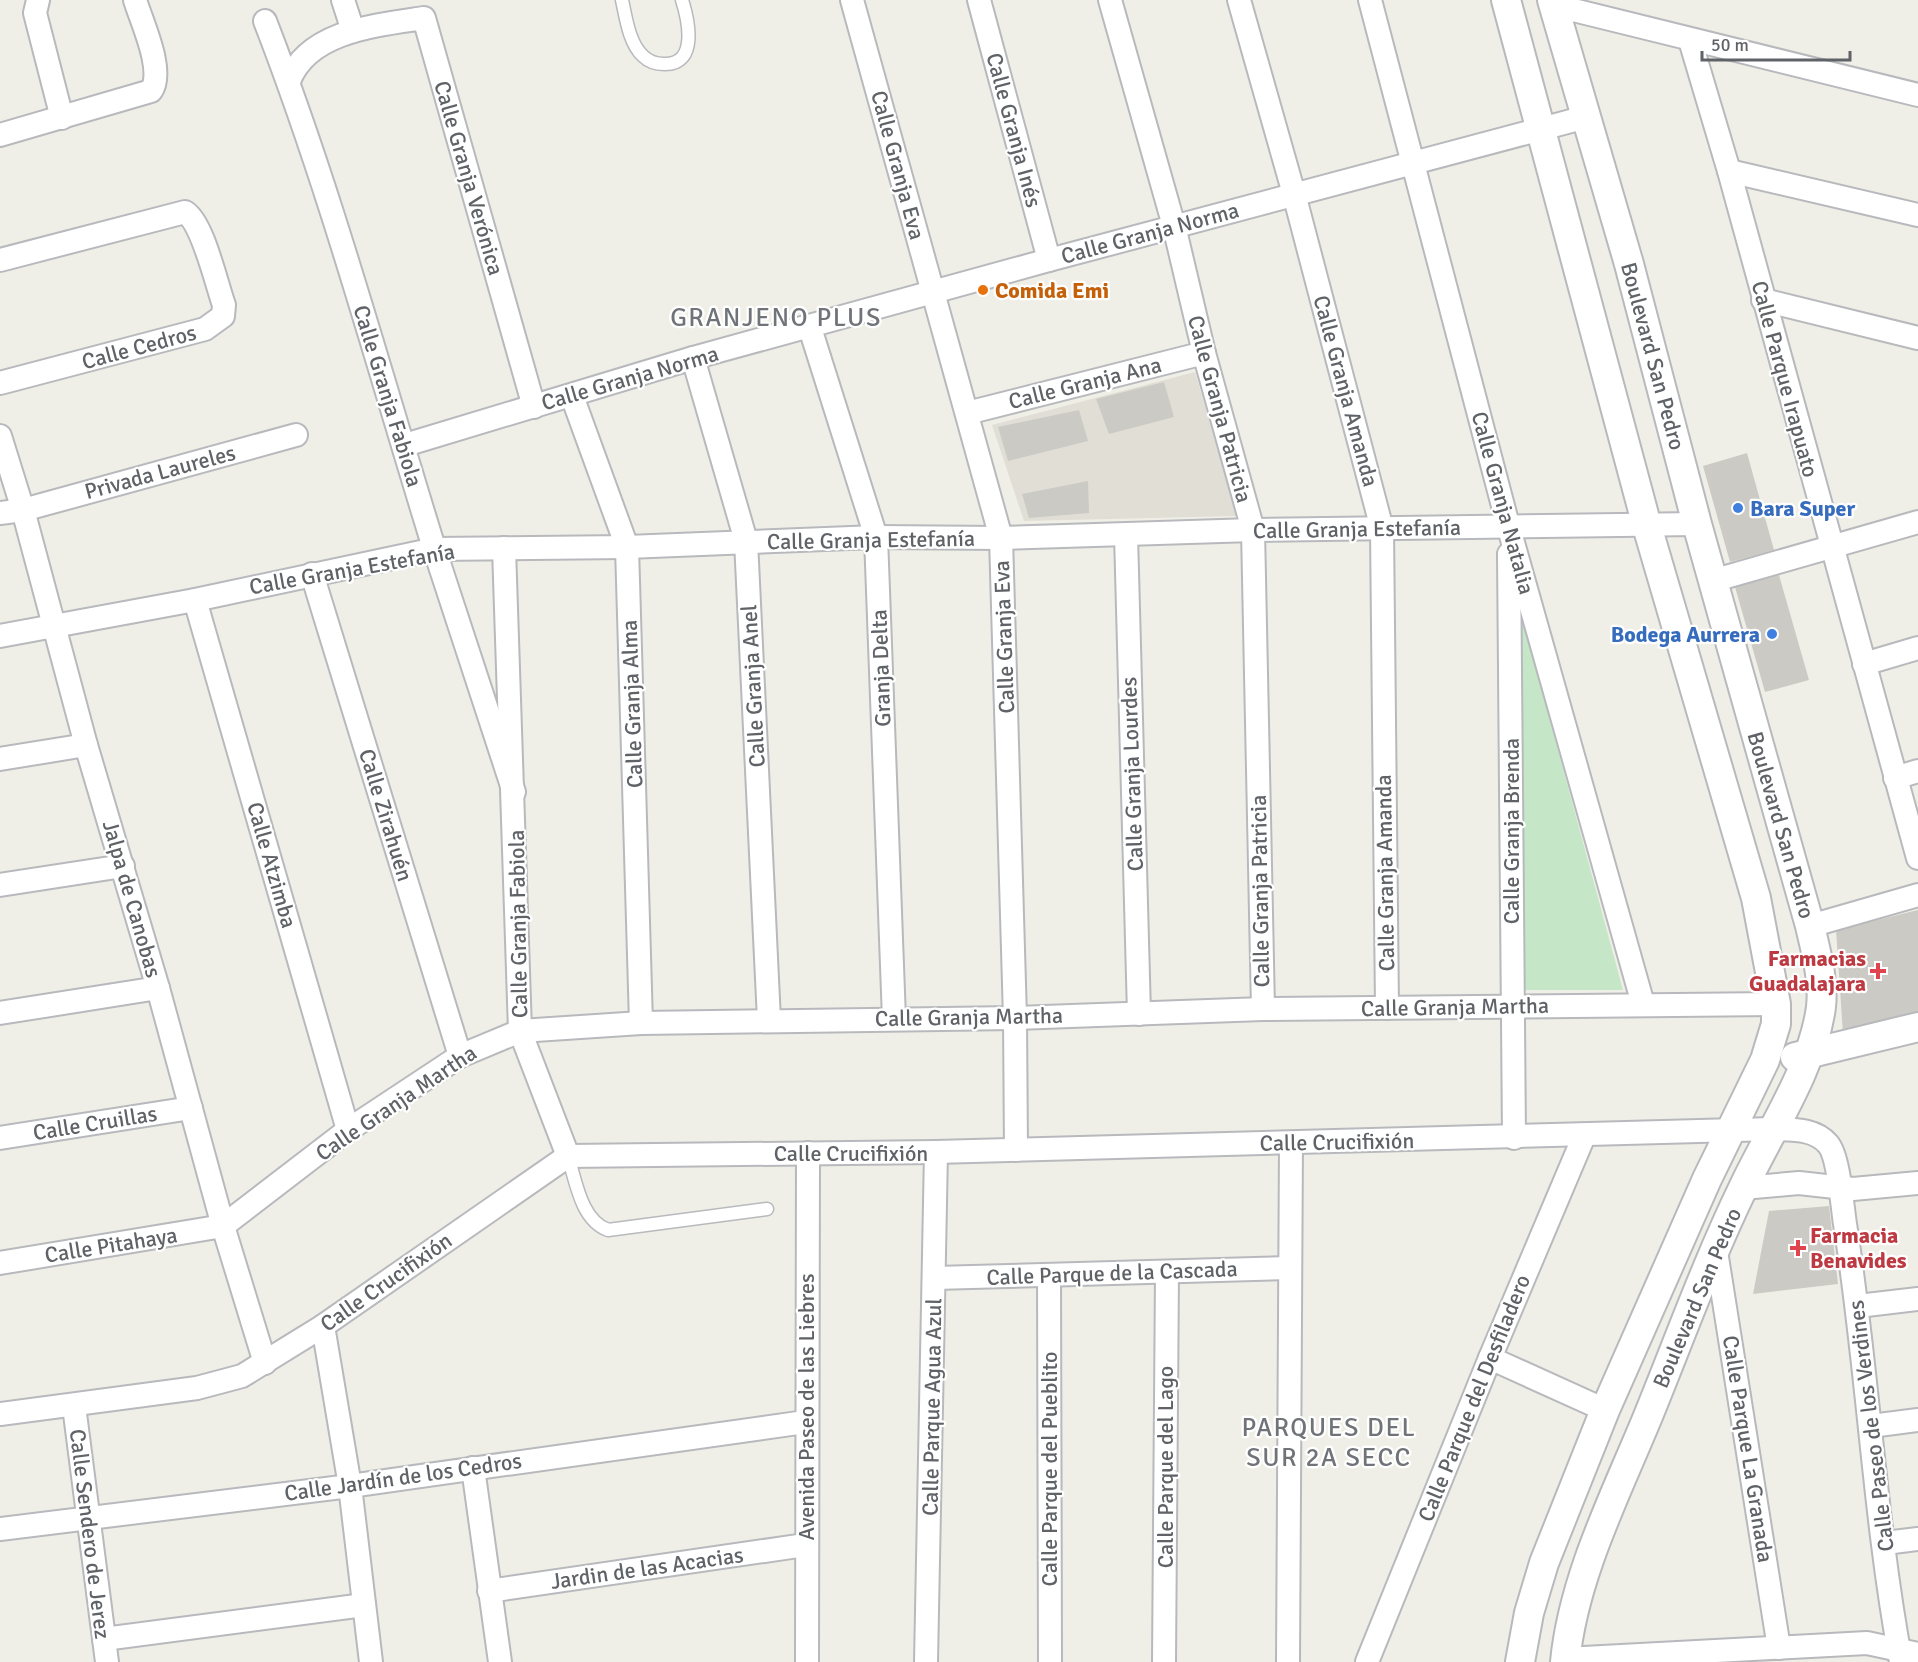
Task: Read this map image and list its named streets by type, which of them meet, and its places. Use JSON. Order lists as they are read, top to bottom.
{
  "streets": {
    "street": [
      "Calle Granja Inés",
      "Calle Granja Eva",
      "Calle Granja Verónica",
      "Calle Granja Norma",
      "Calle Cedros",
      "Boulevard San Pedro",
      "Calle Parque Irapuato",
      "Calle Granja Ana",
      "Calle Granja Amanda",
      "Calle Granja Fabiola",
      "Calle Granja Patricia",
      "Privada Laureles",
      "Calle Granja Natalia",
      "Calle Granja Estefanía",
      "Granja Delta",
      "Calle Granja Anel",
      "Calle Granja Alma",
      "Calle Granja Lourdes",
      "Calle Zirahuén",
      "Calle Granja Brenda",
      "Calle Atzimba",
      "Jalpa de Canobas",
      "Calle Granja Martha",
      "Calle Cruillas",
      "Calle Crucifixión",
      "Calle Pitahaya",
      "Calle Parque de la Cascada",
      "Calle Parque del Desfiladero",
      "Avenida Paseo de las Liebres",
      "Calle Parque Agua Azul",
      "Calle Paseo de los Verdines",
      "Calle Parque La Granada",
      "Calle Parque del Lago",
      "Calle Parque del Pueblito",
      "Calle Jardín de los Cedros",
      "Calle Sendero de Jerez",
      "Jardin de las Acacias"
    ]
  },
  "crossings": [
    ["Calle Granja Inés", "Calle Granja Norma"],
    ["Calle Granja Eva", "Calle Granja Norma"],
    ["Calle Granja Eva", "Calle Granja Ana"],
    ["Calle Granja Eva", "Calle Granja Estefanía"],
    ["Calle Granja Eva", "Calle Granja Martha"],
    ["Calle Granja Eva", "Calle Crucifixión"],
    ["Calle Granja Verónica", "Calle Granja Norma"],
    ["Calle Granja Norma", "Boulevard San Pedro"],
    ["Calle Granja Norma", "Calle Granja Amanda"],
    ["Calle Granja Norma", "Calle Granja Fabiola"],
    ["Calle Granja Norma", "Calle Granja Patricia"],
    ["Calle Granja Norma", "Calle Granja Natalia"],
    ["Calle Granja Norma", "Granja Delta"],
    ["Calle Granja Norma", "Calle Granja Anel"],
    ["Calle Granja Norma", "Calle Granja Alma"],
    ["Boulevard San Pedro", "Calle Granja Estefanía"],
    ["Boulevard San Pedro", "Calle Granja Martha"],
    ["Boulevard San Pedro", "Calle Crucifixión"],
    ["Boulevard San Pedro", "Calle Paseo de los Verdines"],
    ["Boulevard San Pedro", "Calle Parque La Granada"],
    ["Calle Granja Ana", "Calle Granja Patricia"],
    ["Calle Granja Amanda", "Calle Granja Estefanía"],
    ["Calle Granja Amanda", "Calle Granja Martha"],
    ["Calle Granja Fabiola", "Calle Granja Estefanía"],
    ["Calle Granja Fabiola", "Calle Granja Martha"],
    ["Calle Granja Fabiola", "Calle Crucifixión"],
    ["Calle Granja Patricia", "Calle Granja Estefanía"],
    ["Calle Granja Patricia", "Calle Granja Martha"],
    ["Privada Laureles", "Jalpa de Canobas"],
    ["Calle Granja Natalia", "Calle Granja Estefanía"],
    ["Calle Granja Natalia", "Calle Granja Brenda"],
    ["Calle Granja Natalia", "Calle Granja Martha"],
    ["Calle Granja Estefanía", "Granja Delta"],
    ["Calle Granja Estefanía", "Calle Granja Anel"],
    ["Calle Granja Estefanía", "Calle Granja Alma"],
    ["Calle Granja Estefanía", "Calle Granja Lourdes"],
    ["Calle Granja Estefanía", "Calle Zirahuén"],
    ["Calle Granja Estefanía", "Calle Granja Brenda"],
    ["Calle Granja Estefanía", "Calle Atzimba"],
    ["Calle Granja Estefanía", "Jalpa de Canobas"],
    ["Granja Delta", "Calle Granja Martha"],
    ["Calle Granja Anel", "Calle Granja Martha"],
    ["Calle Granja Alma", "Calle Granja Martha"],
    ["Calle Granja Lourdes", "Calle Granja Martha"],
    ["Calle Zirahuén", "Calle Granja Martha"],
    ["Calle Granja Brenda", "Calle Granja Martha"],
    ["Calle Granja Brenda", "Calle Crucifixión"],
    ["Calle Atzimba", "Calle Granja Martha"],
    ["Jalpa de Canobas", "Calle Granja Martha"],
    ["Jalpa de Canobas", "Calle Cruillas"],
    ["Jalpa de Canobas", "Calle Crucifixión"],
    ["Jalpa de Canobas", "Calle Pitahaya"],
    ["Calle Granja Martha", "Calle Pitahaya"],
    ["Calle Crucifixión", "Calle Parque del Desfiladero"],
    ["Calle Crucifixión", "Avenida Paseo de las Liebres"],
    ["Calle Crucifixión", "Calle Parque Agua Azul"],
    ["Calle Crucifixión", "Calle Paseo de los Verdines"],
    ["Calle Crucifixión", "Calle Sendero de Jerez"],
    ["Calle Parque de la Cascada", "Calle Parque Agua Azul"],
    ["Calle Parque de la Cascada", "Calle Parque del Lago"],
    ["Calle Parque de la Cascada", "Calle Parque del Pueblito"],
    ["Avenida Paseo de las Liebres", "Calle Jardín de los Cedros"],
    ["Avenida Paseo de las Liebres", "Jardin de las Acacias"],
    ["Calle Jardín de los Cedros", "Calle Sendero de Jerez"]
  ],
  "districts": ["GRANJENO PLUS", "PARQUES DEL SUR 2A SECC"],
  "places": {
    "other": ["Comida Emi", "Bara Super", "Bodega Aurrera"],
    "health": ["Farmacias Guadalajara", "Farmacia Benavides"]
  },
  "scale_bar": "50 m"
}
